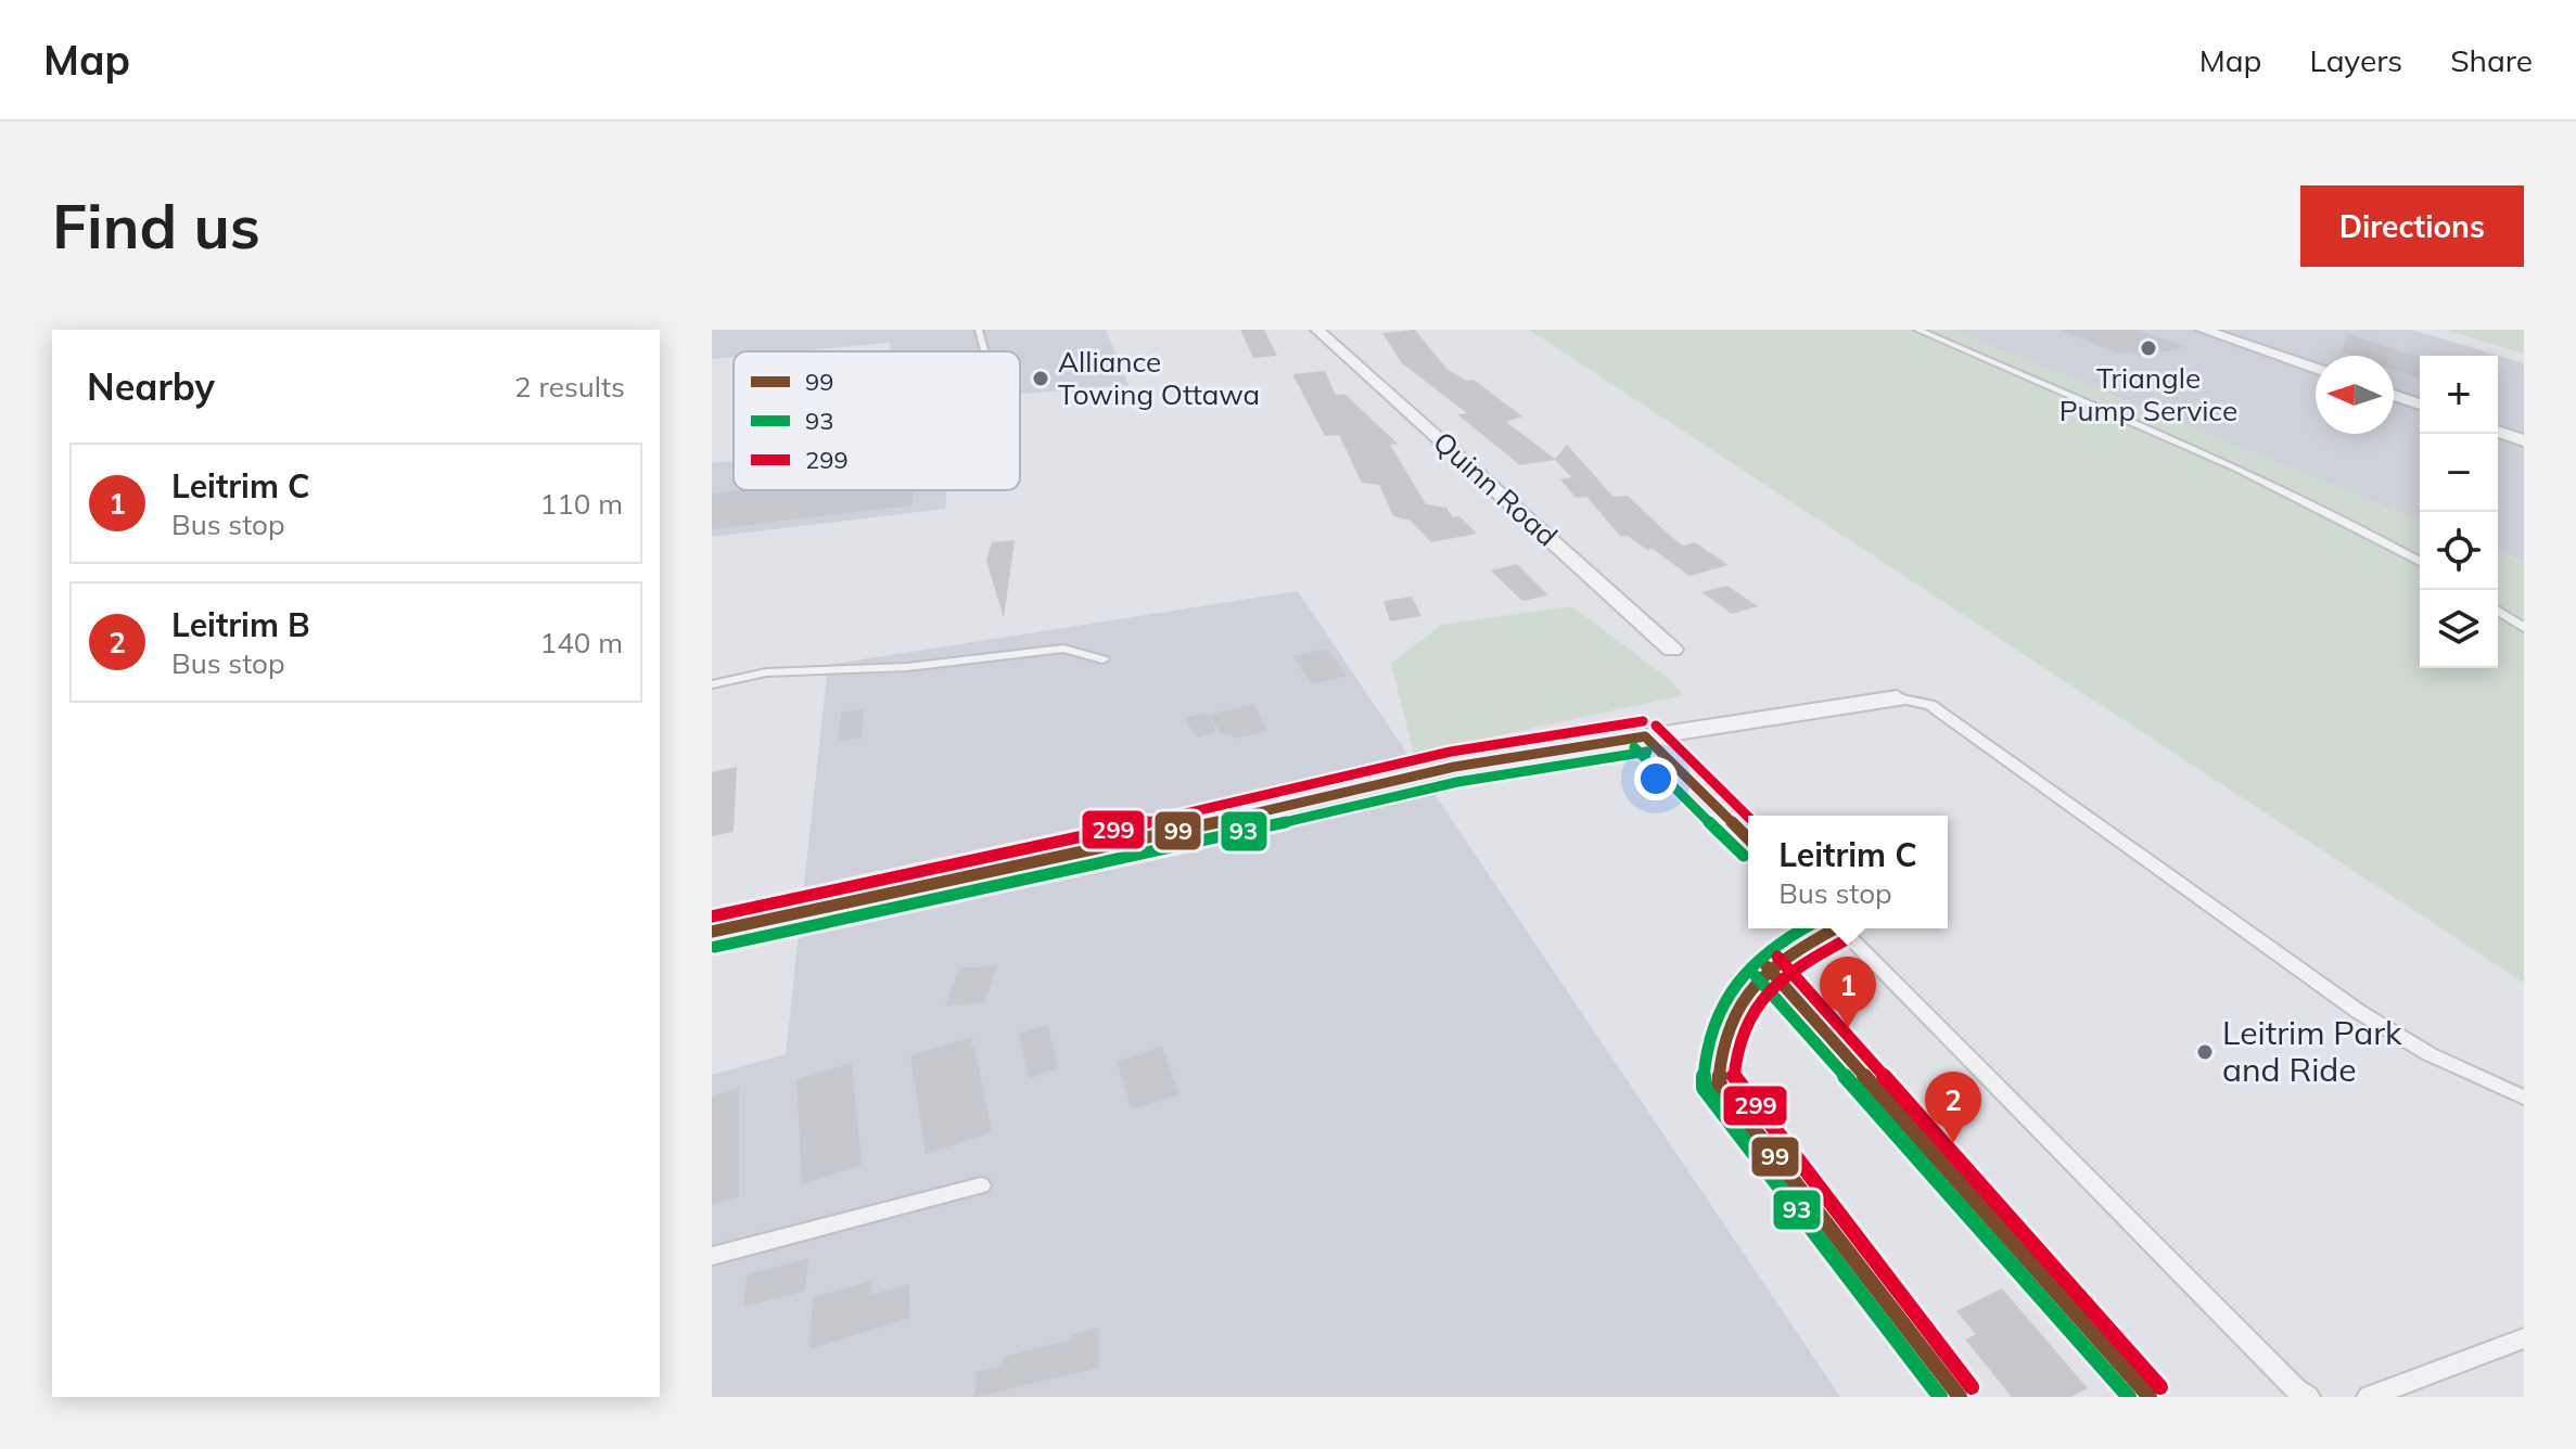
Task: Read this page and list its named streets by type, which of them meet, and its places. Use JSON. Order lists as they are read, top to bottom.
{
  "streets": {
    "street": ["Quinn Road"]
  },
  "places": ["Triangle Pump Service", "Alliance Towing Ottawa", "Leitrim Park and Ride"],
  "lines": ["transit line 299", "transit line 99", "transit line 93"],
  "legend": ["99", "93", "299"],
  "north": "left",
  "page": {
    "header": "Map",
    "nav": ["Map", "Layers", "Share"],
    "buttons": "Directions",
    "title": "Find us",
    "heading": ["Nearby", "2 results"],
    "map_buttons": ["+", "−"],
    "list": [
      {
        "mark": "1",
        "name": "Leitrim C",
        "note": "Bus stop",
        "value": "110 m"
      },
      {
        "mark": "2",
        "name": "Leitrim B",
        "note": "Bus stop",
        "value": "140 m"
      }
    ],
    "popup": ["Leitrim C", "Bus stop"],
    "pins": ["1", "2"]
  }
}
